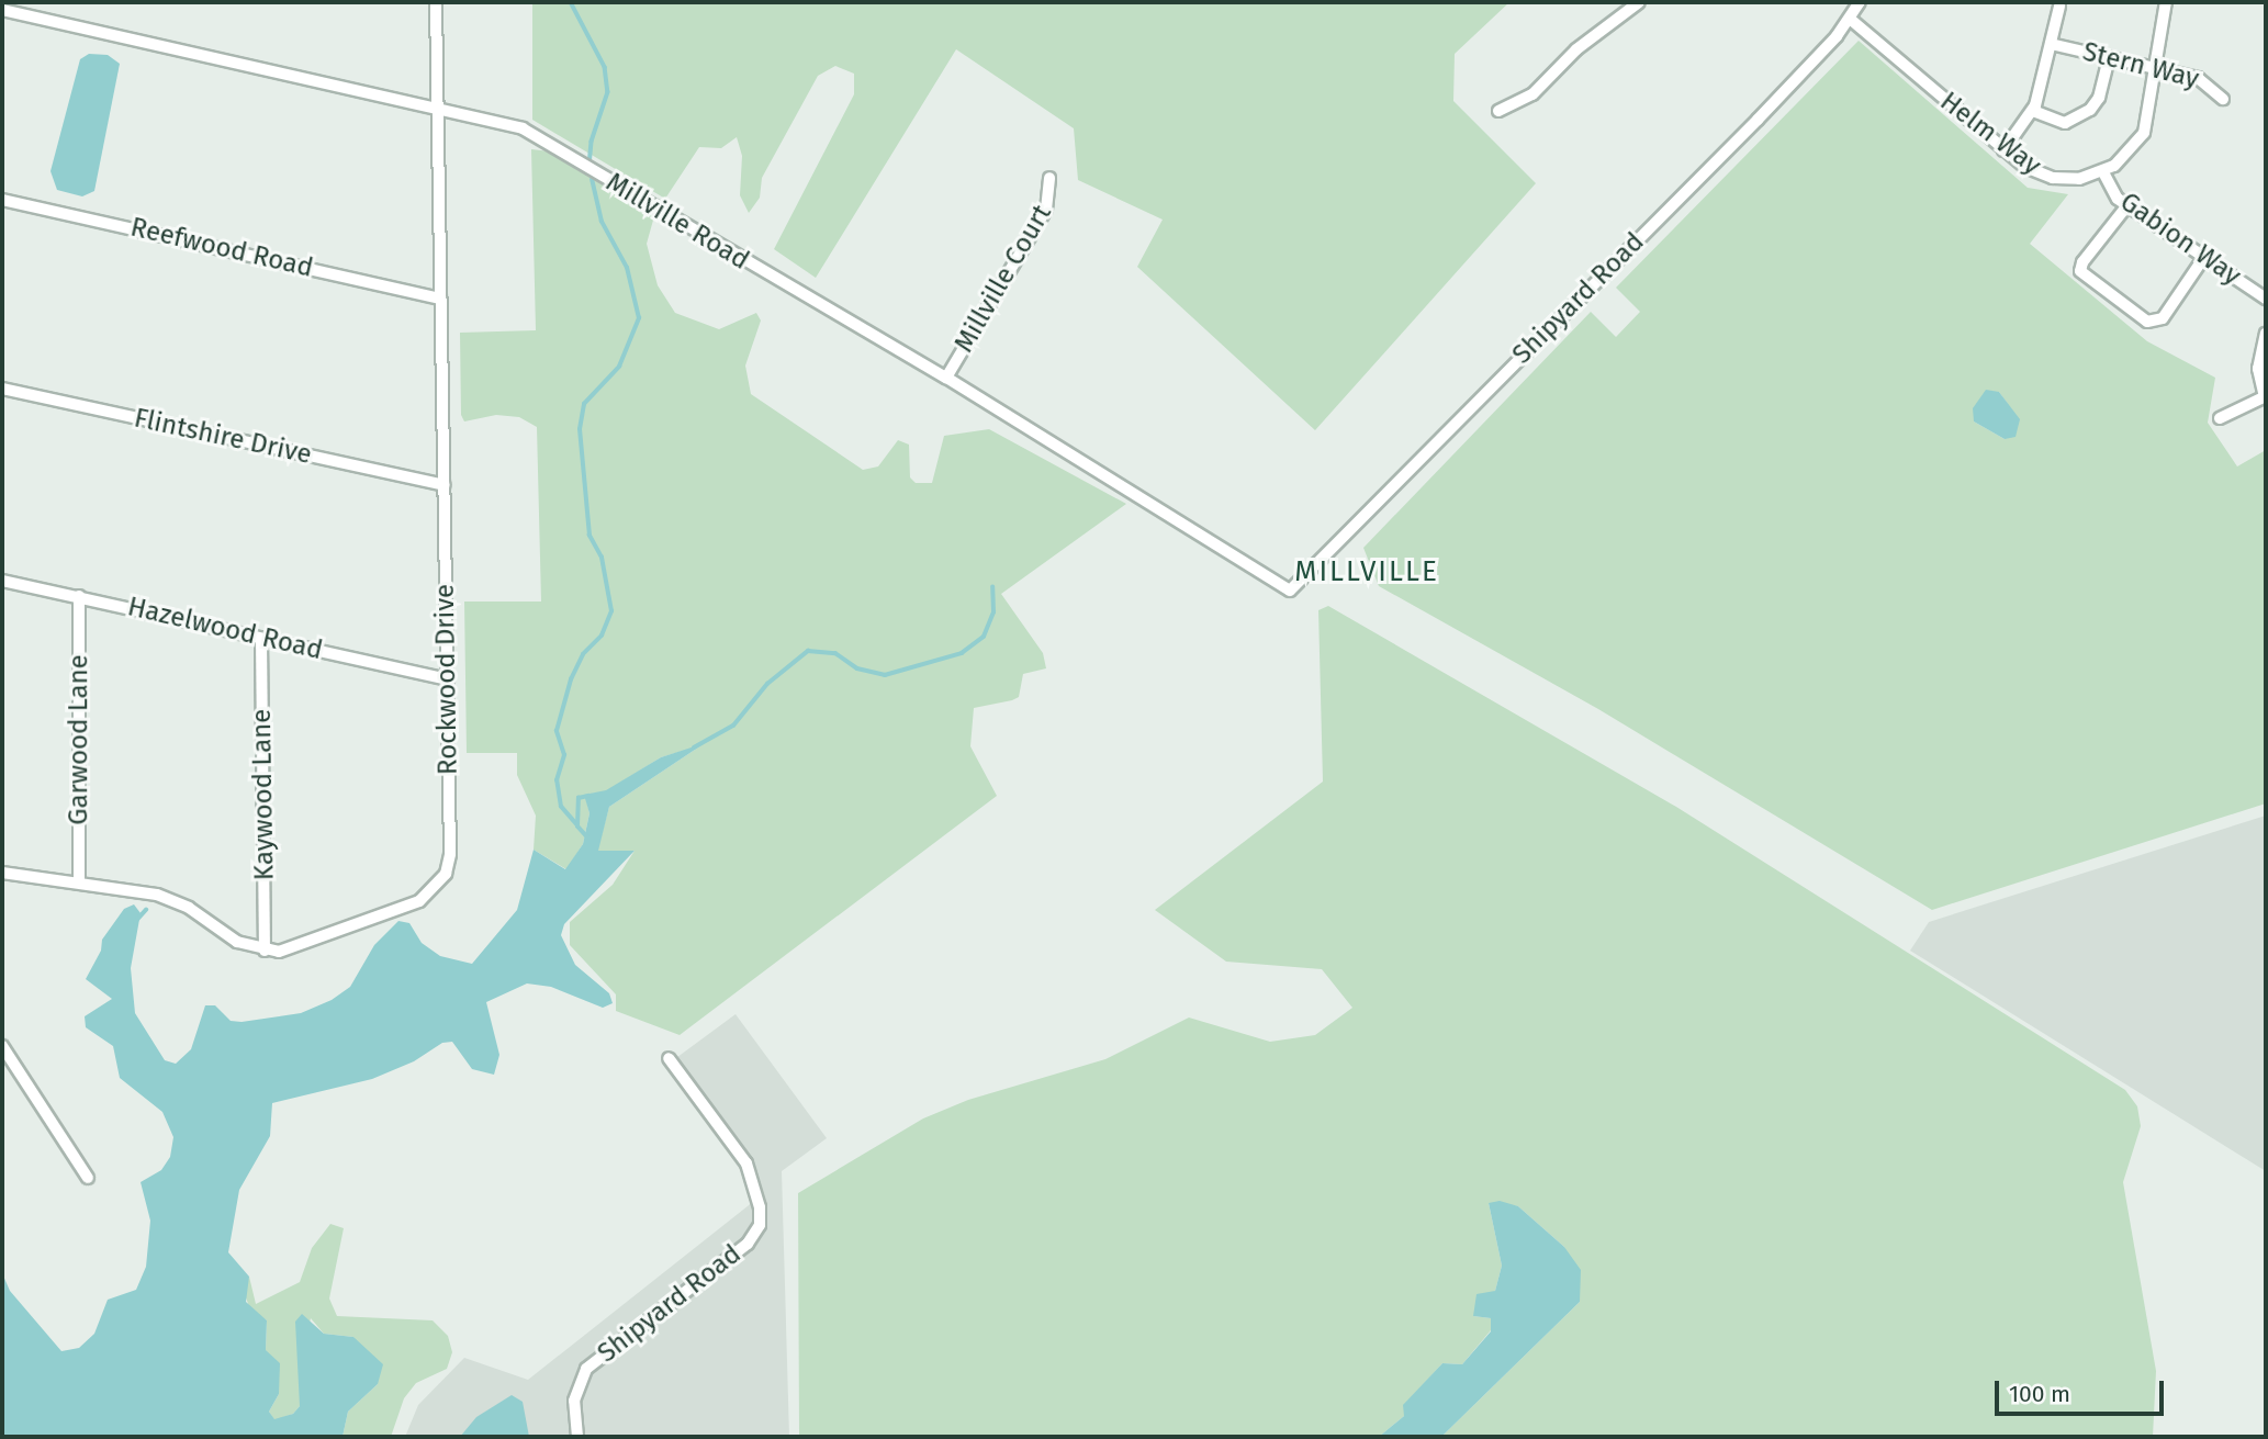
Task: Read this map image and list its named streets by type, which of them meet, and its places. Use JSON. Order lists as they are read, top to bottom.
{
  "streets": {
    "street": [
      "Stern Way",
      "Helm Way",
      "Millville Road",
      "Gabion Way",
      "Reefwood Road",
      "Millville Court",
      "Shipyard Road",
      "Flintshire Drive",
      "Hazelwood Road",
      "Rockwood Drive",
      "Garwood Lane",
      "Kaywood Lane"
    ]
  },
  "crossings": [
    ["Helm Way", "Gabion Way"],
    ["Helm Way", "Shipyard Road"],
    ["Millville Road", "Millville Court"],
    ["Millville Road", "Shipyard Road"],
    ["Millville Road", "Rockwood Drive"],
    ["Reefwood Road", "Rockwood Drive"],
    ["Flintshire Drive", "Rockwood Drive"],
    ["Hazelwood Road", "Rockwood Drive"],
    ["Hazelwood Road", "Garwood Lane"],
    ["Hazelwood Road", "Kaywood Lane"],
    ["Rockwood Drive", "Garwood Lane"],
    ["Rockwood Drive", "Kaywood Lane"]
  ],
  "districts": ["MILLVILLE"],
  "scale_bar": "100 m"
}
